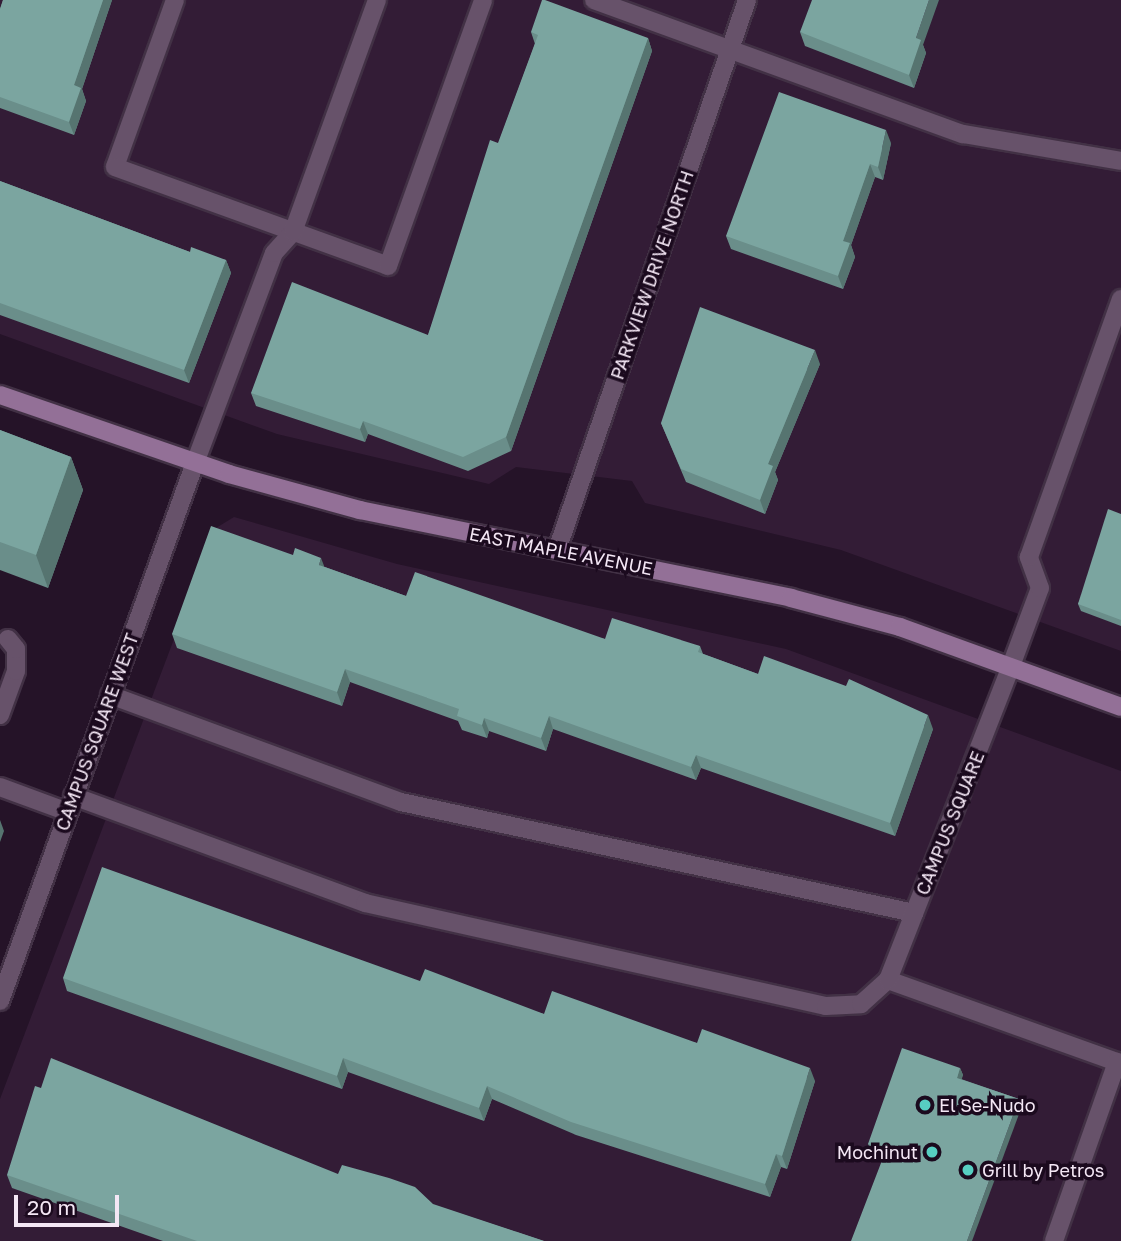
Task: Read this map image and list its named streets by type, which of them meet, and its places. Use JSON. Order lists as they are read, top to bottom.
{
  "streets": {
    "street": [
      "PARKVIEW DRIVE NORTH",
      "EAST MAPLE AVENUE",
      "CAMPUS SQUARE WEST",
      "CAMPUS SQUARE"
    ]
  },
  "crossings": [
    ["PARKVIEW DRIVE NORTH", "EAST MAPLE AVENUE"],
    ["EAST MAPLE AVENUE", "CAMPUS SQUARE WEST"],
    ["EAST MAPLE AVENUE", "CAMPUS SQUARE"]
  ],
  "places": ["El Se-Nudo", "Mochinut", "Grill by Petros"],
  "scale_bar": "20 m"
}
